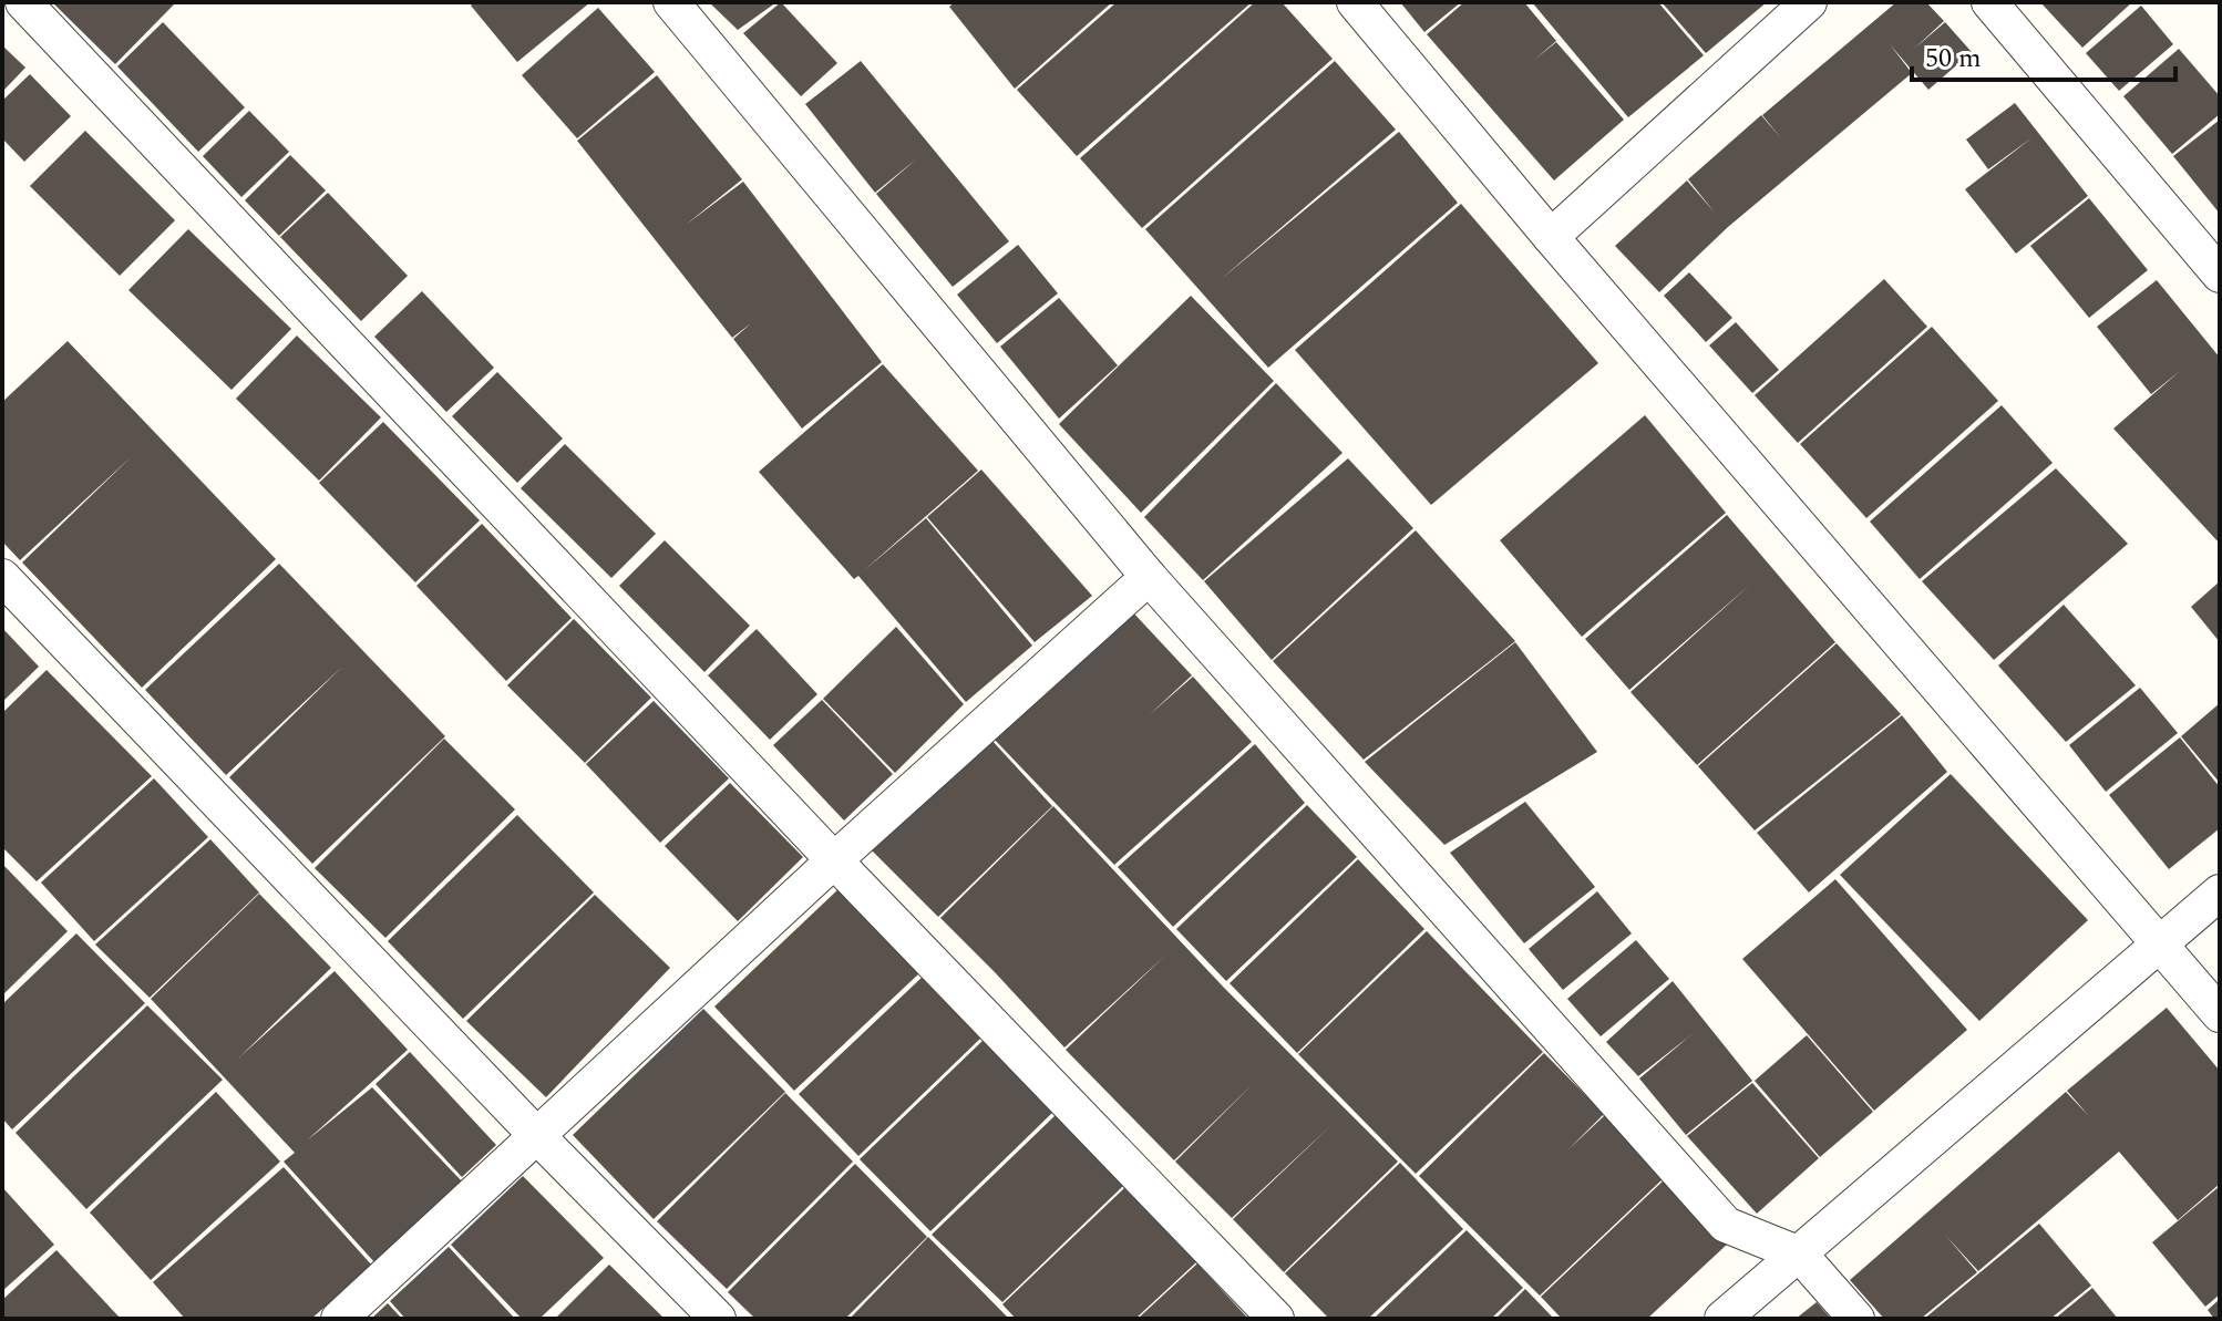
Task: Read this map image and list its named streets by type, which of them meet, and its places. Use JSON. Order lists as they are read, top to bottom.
{
  "scale_bar": "50 m"
}
